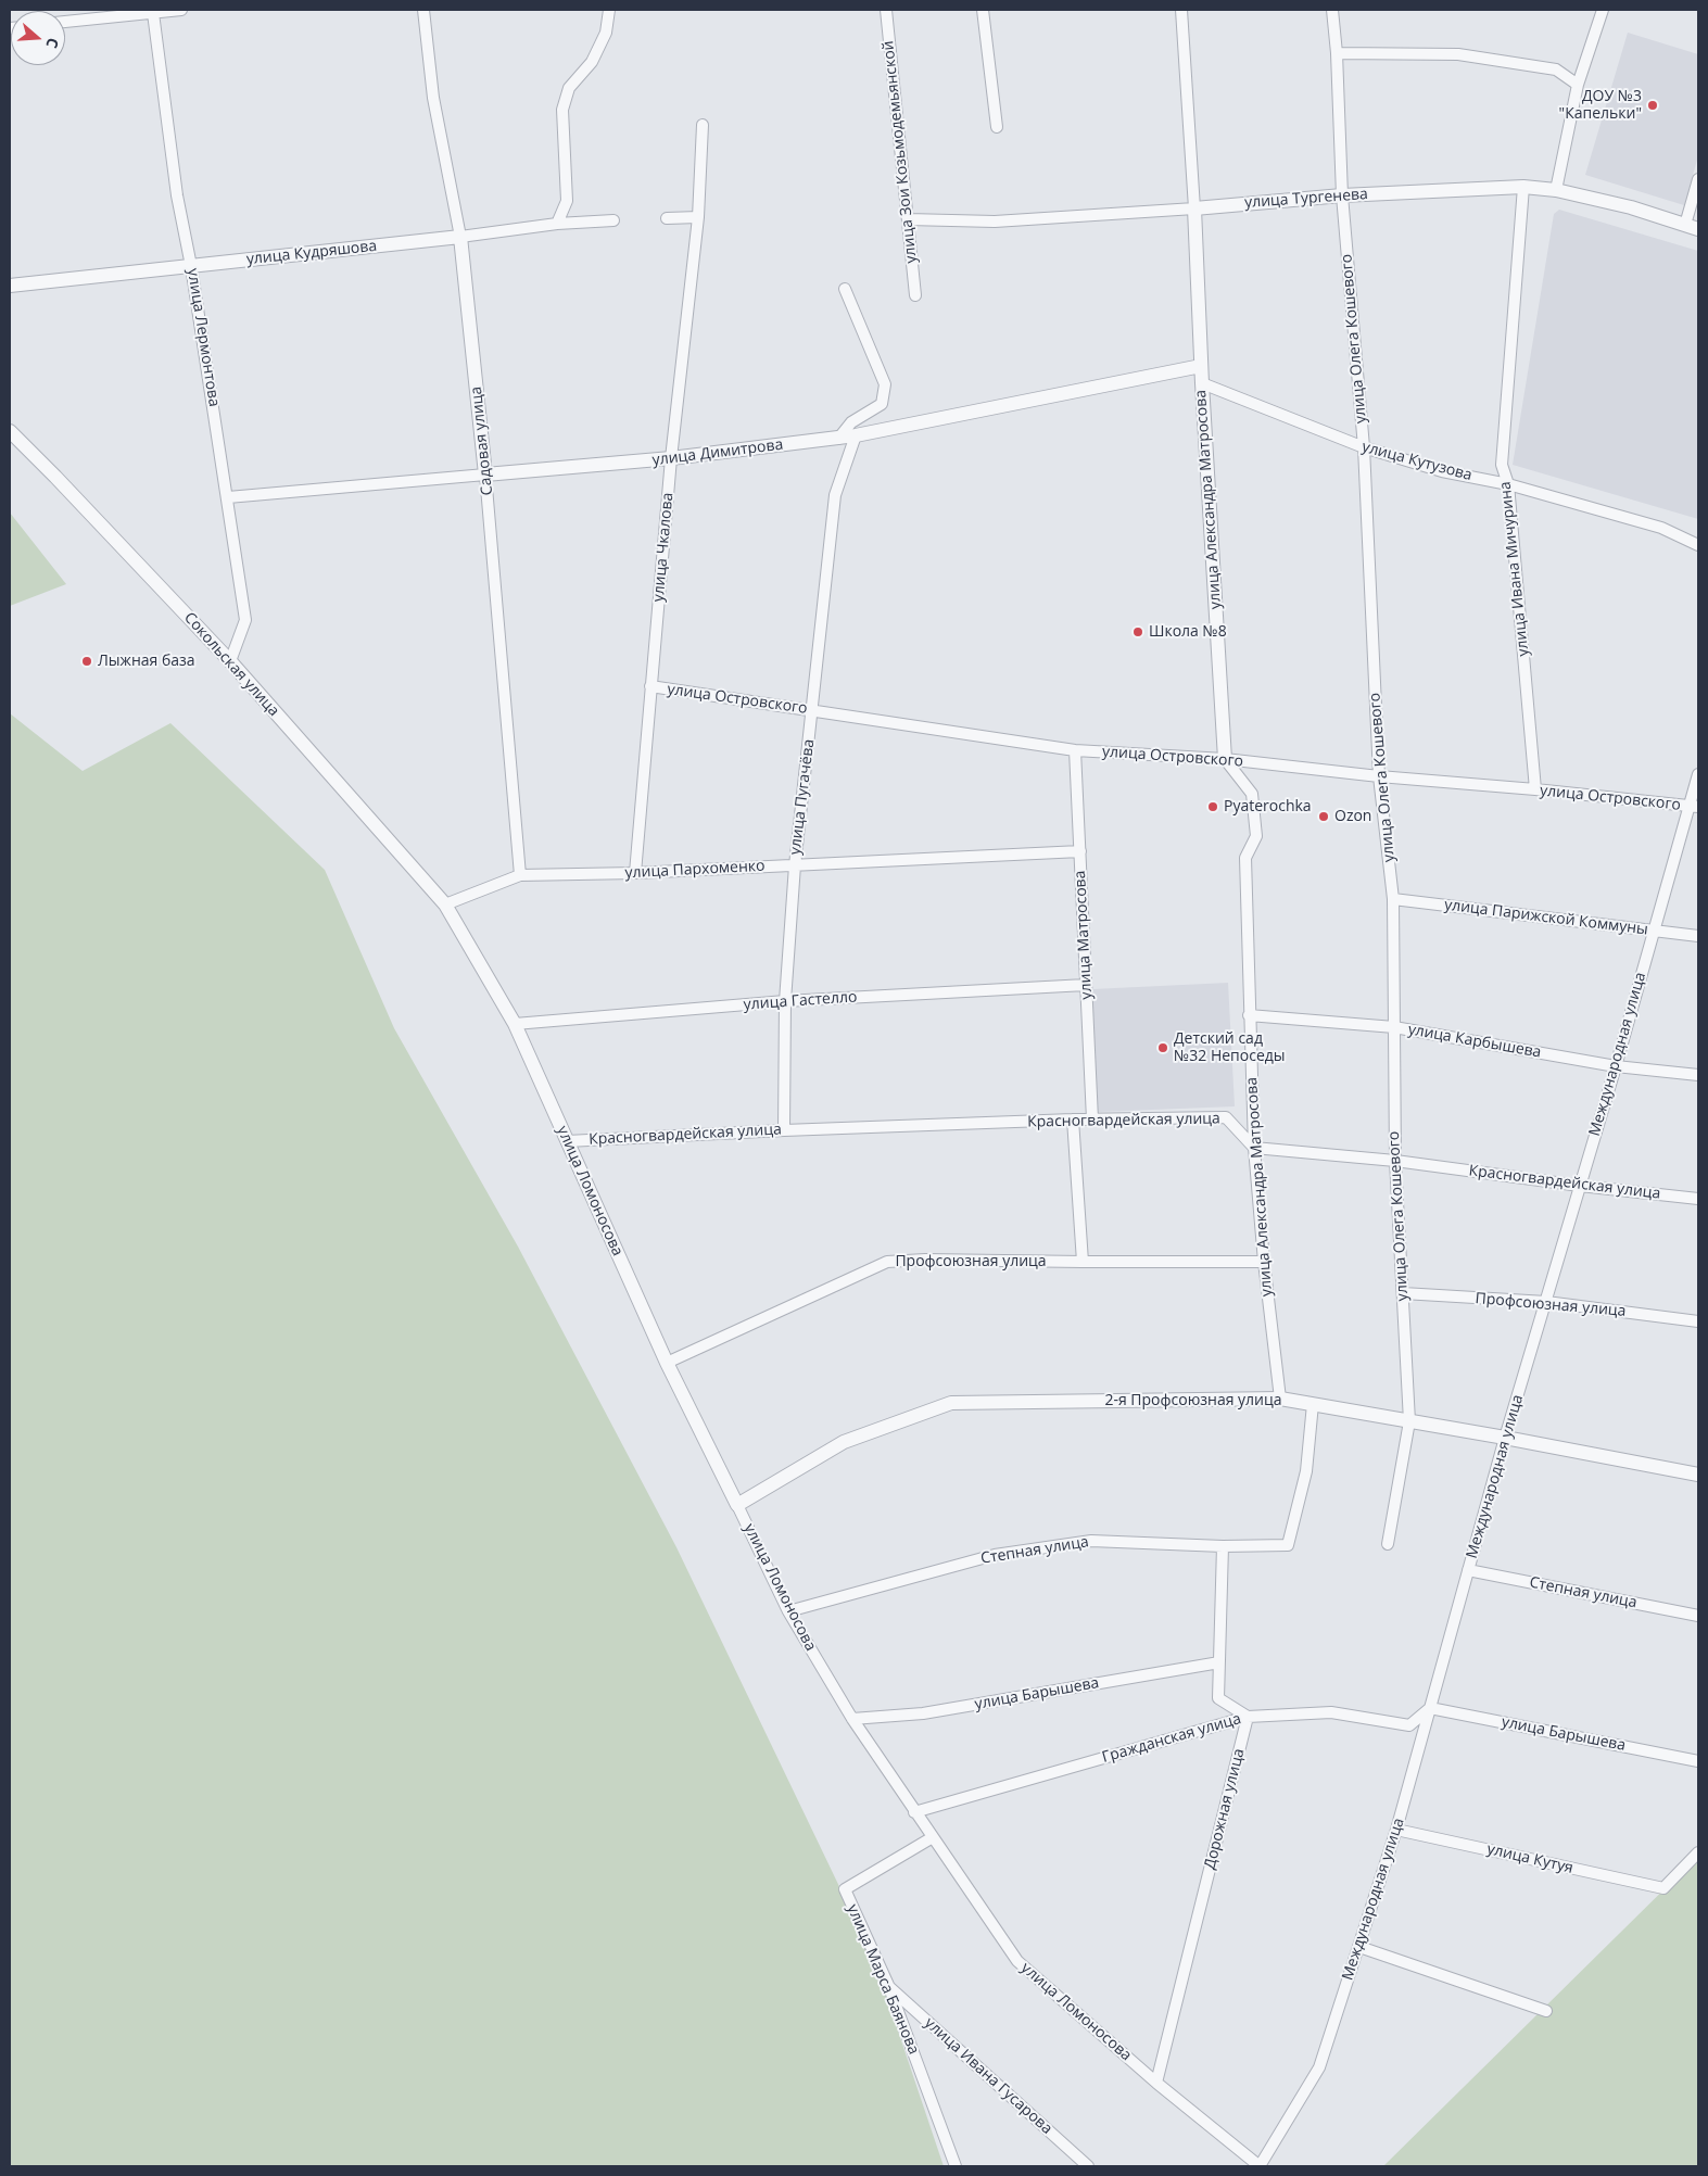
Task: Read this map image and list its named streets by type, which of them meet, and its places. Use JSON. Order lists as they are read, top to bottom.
{
  "streets": {
    "street": [
      "улица Зои Козьмодемьянской",
      "улица Тургенева",
      "улица Кудряшова",
      "улица Лермонтова",
      "улица Олега Кошевого",
      "Садовая улица",
      "улица Димитрова",
      "улица Кутузова",
      "улица Александра Матросова",
      "улица Чкалова",
      "улица Ивана Мичурина",
      "Сокольская улица",
      "улица Островского",
      "улица Пугачёва",
      "улица Пархоменко",
      "улица Парижской Коммуны",
      "улица Матросова",
      "улица Гастелло",
      "улица Карбышева",
      "Международная улица",
      "Красногвардейская улица",
      "улица Ломоносова",
      "Профсоюзная улица",
      "2-я Профсоюзная улица",
      "Степная улица",
      "улица Барышева",
      "Гражданская улица",
      "Дорожная улица",
      "улица Кутуя",
      "улица Марса Баянова",
      "улица Ивана Гусарова"
    ]
  },
  "crossings": [
    ["улица Зои Козьмодемьянской", "улица Тургенева"],
    ["улица Тургенева", "улица Олега Кошевого"],
    ["улица Тургенева", "улица Александра Матросова"],
    ["улица Тургенева", "улица Ивана Мичурина"],
    ["улица Кудряшова", "улица Лермонтова"],
    ["улица Кудряшова", "Садовая улица"],
    ["улица Лермонтова", "улица Димитрова"],
    ["улица Лермонтова", "Сокольская улица"],
    ["улица Олега Кошевого", "улица Кутузова"],
    ["улица Олега Кошевого", "улица Островского"],
    ["улица Олега Кошевого", "улица Парижской Коммуны"],
    ["улица Олега Кошевого", "улица Карбышева"],
    ["улица Олега Кошевого", "Красногвардейская улица"],
    ["улица Олега Кошевого", "Профсоюзная улица"],
    ["улица Олега Кошевого", "2-я Профсоюзная улица"],
    ["Садовая улица", "улица Димитрова"],
    ["Садовая улица", "улица Пархоменко"],
    ["улица Димитрова", "улица Александра Матросова"],
    ["улица Димитрова", "улица Чкалова"],
    ["улица Димитрова", "улица Пугачёва"],
    ["улица Кутузова", "улица Александра Матросова"],
    ["улица Кутузова", "улица Ивана Мичурина"],
    ["улица Александра Матросова", "улица Островского"],
    ["улица Александра Матросова", "улица Карбышева"],
    ["улица Александра Матросова", "Красногвардейская улица"],
    ["улица Александра Матросова", "Профсоюзная улица"],
    ["улица Александра Матросова", "2-я Профсоюзная улица"],
    ["улица Чкалова", "улица Островского"],
    ["улица Чкалова", "улица Пархоменко"],
    ["улица Ивана Мичурина", "улица Островского"],
    ["Сокольская улица", "улица Пархоменко"],
    ["Сокольская улица", "улица Ломоносова"],
    ["улица Островского", "улица Пугачёва"],
    ["улица Островского", "улица Матросова"],
    ["улица Островского", "Международная улица"],
    ["улица Пугачёва", "улица Пархоменко"],
    ["улица Пугачёва", "улица Гастелло"],
    ["улица Пугачёва", "Красногвардейская улица"],
    ["улица Пархоменко", "улица Матросова"],
    ["улица Пархоменко", "улица Ломоносова"],
    ["улица Парижской Коммуны", "Международная улица"],
    ["улица Матросова", "улица Гастелло"],
    ["улица Матросова", "Красногвардейская улица"],
    ["улица Гастелло", "улица Ломоносова"],
    ["улица Карбышева", "Международная улица"],
    ["Международная улица", "Красногвардейская улица"],
    ["Международная улица", "улица Ломоносова"],
    ["Международная улица", "Профсоюзная улица"],
    ["Международная улица", "2-я Профсоюзная улица"],
    ["Международная улица", "Степная улица"],
    ["Международная улица", "улица Барышева"],
    ["Международная улица", "Гражданская улица"],
    ["Международная улица", "улица Кутуя"],
    ["Красногвардейская улица", "улица Ломоносова"],
    ["улица Ломоносова", "Профсоюзная улица"],
    ["улица Ломоносова", "2-я Профсоюзная улица"],
    ["улица Ломоносова", "Степная улица"],
    ["улица Ломоносова", "улица Барышева"],
    ["улица Ломоносова", "Гражданская улица"],
    ["улица Ломоносова", "Дорожная улица"],
    ["улица Ломоносова", "улица Марса Баянова"],
    ["2-я Профсоюзная улица", "Степная улица"],
    ["улица Барышева", "Гражданская улица"],
    ["Гражданская улица", "Дорожная улица"],
    ["улица Марса Баянова", "улица Ивана Гусарова"]
  ],
  "places": [
    "ДОУ №3 \"Капельки\"",
    "Школа №8",
    "Лыжная база",
    "Pyaterochka",
    "Ozon",
    "Детский сад №32 Непоседы"
  ],
  "north": "right"
}
